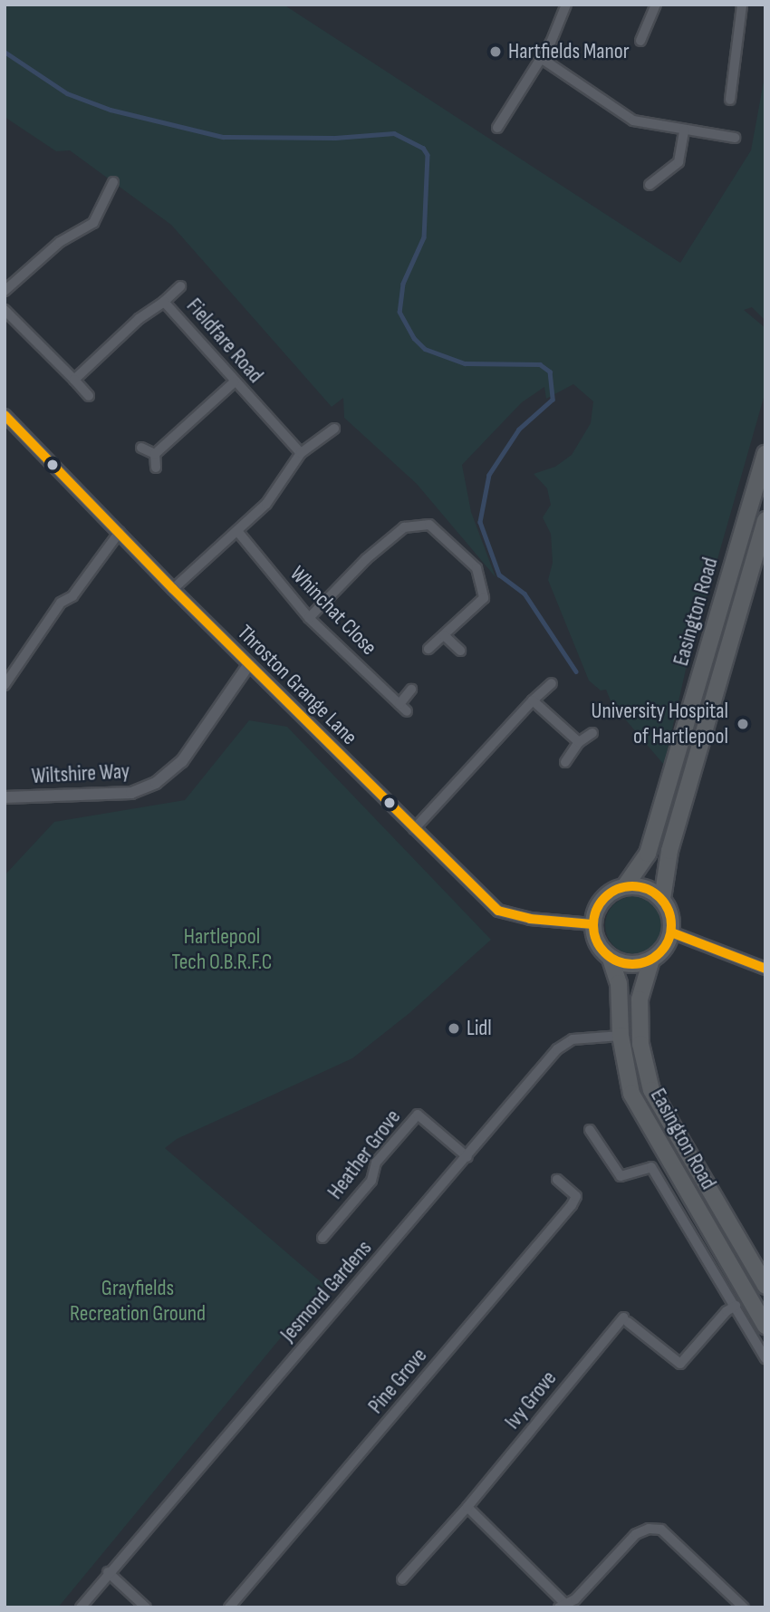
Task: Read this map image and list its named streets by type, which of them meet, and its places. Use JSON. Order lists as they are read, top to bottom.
{
  "streets": {
    "highway": ["Easington Road"],
    "street": [
      "Fieldfare Road",
      "Whinchat Close",
      "Throston Grange Lane",
      "Wiltshire Way",
      "Heather Grove",
      "Jesmond Gardens",
      "Pine Grove",
      "Ivy Grove"
    ]
  },
  "crossings": [
    ["Easington Road", "Throston Grange Lane"],
    ["Easington Road", "Jesmond Gardens"],
    ["Throston Grange Lane", "Wiltshire Way"],
    ["Heather Grove", "Jesmond Gardens"]
  ],
  "parks": ["Hartlepool Tech O.B.R.F.C", "Grayfields Recreation Ground"],
  "places": ["Hartfields Manor", "University Hospital of Hartlepool", "Lidl"]
}
